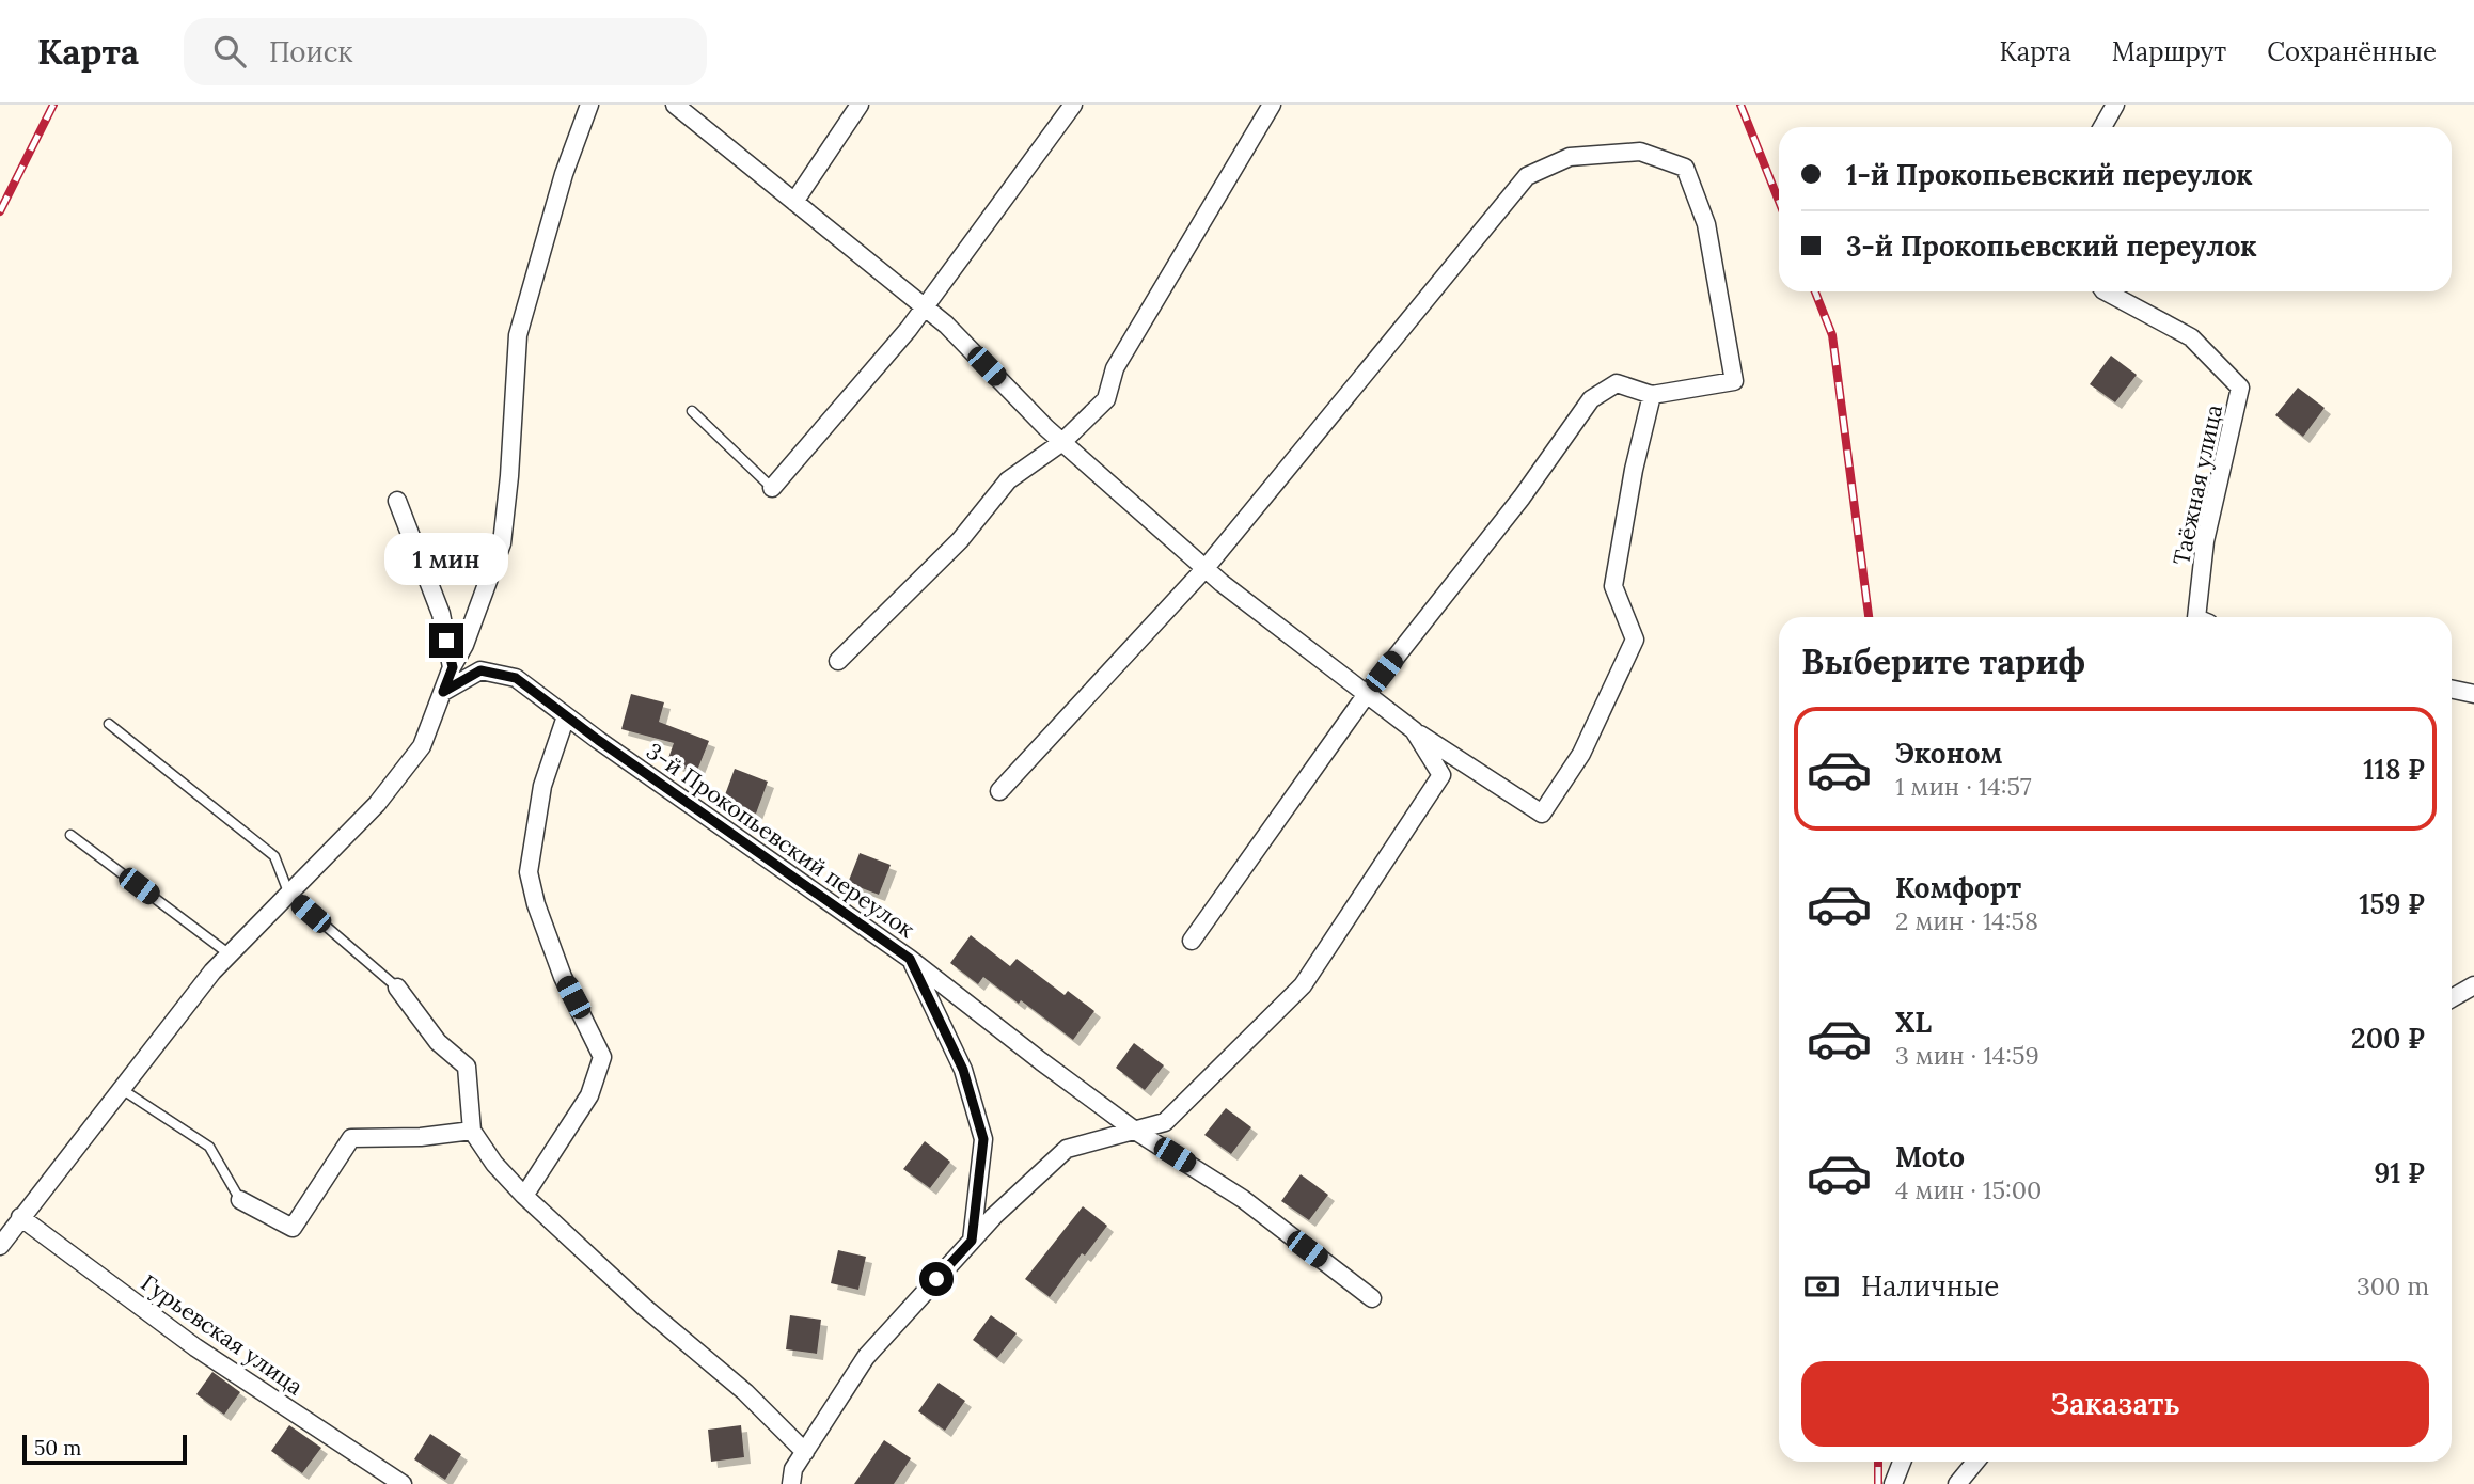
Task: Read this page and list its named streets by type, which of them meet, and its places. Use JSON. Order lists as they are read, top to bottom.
{
  "streets": {
    "street": ["Таёжная улица", "3-й Прокопьевский переулок", "Гурьевская улица"]
  },
  "scale_bar": "50 m",
  "page": {
    "header": "Карта",
    "search": "Поиск",
    "nav": ["Карта", "Маршрут", "Сохранённые"],
    "banner": ["1-й Прокопьевский переулок", "3-й Прокопьевский переулок"],
    "bubble": "1 мин",
    "heading": "Выберите тариф",
    "list": [
      {
        "name": "Эконом",
        "note": "1 мин · 14:57",
        "value": "118 ₽"
      },
      {
        "name": "Комфорт",
        "note": "2 мин · 14:58",
        "value": "159 ₽"
      },
      {
        "name": "XL",
        "note": "3 мин · 14:59",
        "value": "200 ₽"
      },
      {
        "name": "Moto",
        "note": "4 мин · 15:00",
        "value": "91 ₽"
      }
    ],
    "pay": ["Наличные", "300 m"],
    "buttons": "Заказать",
    "scale": "50 m"
  }
}
